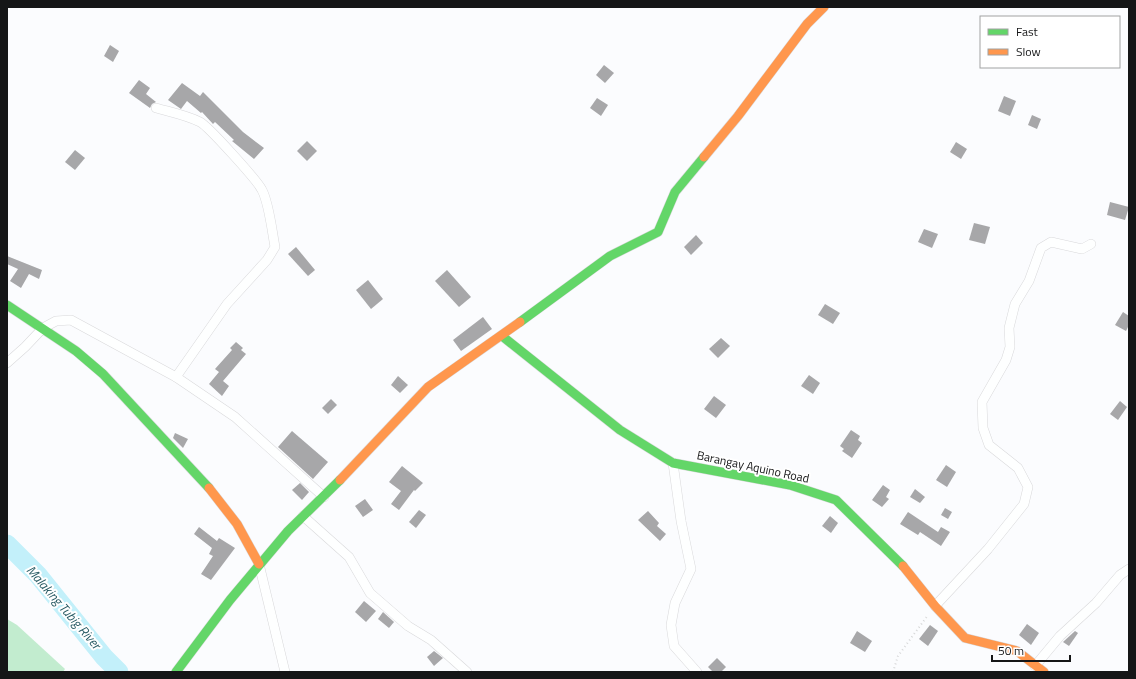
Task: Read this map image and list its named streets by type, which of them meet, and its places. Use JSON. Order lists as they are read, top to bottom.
{
  "streets": {
    "street": ["Barangay Aquino Road"]
  },
  "water": ["Malaking Tubig River"],
  "legend": ["Fast", "Slow"],
  "scale_bar": "50 m"
}
